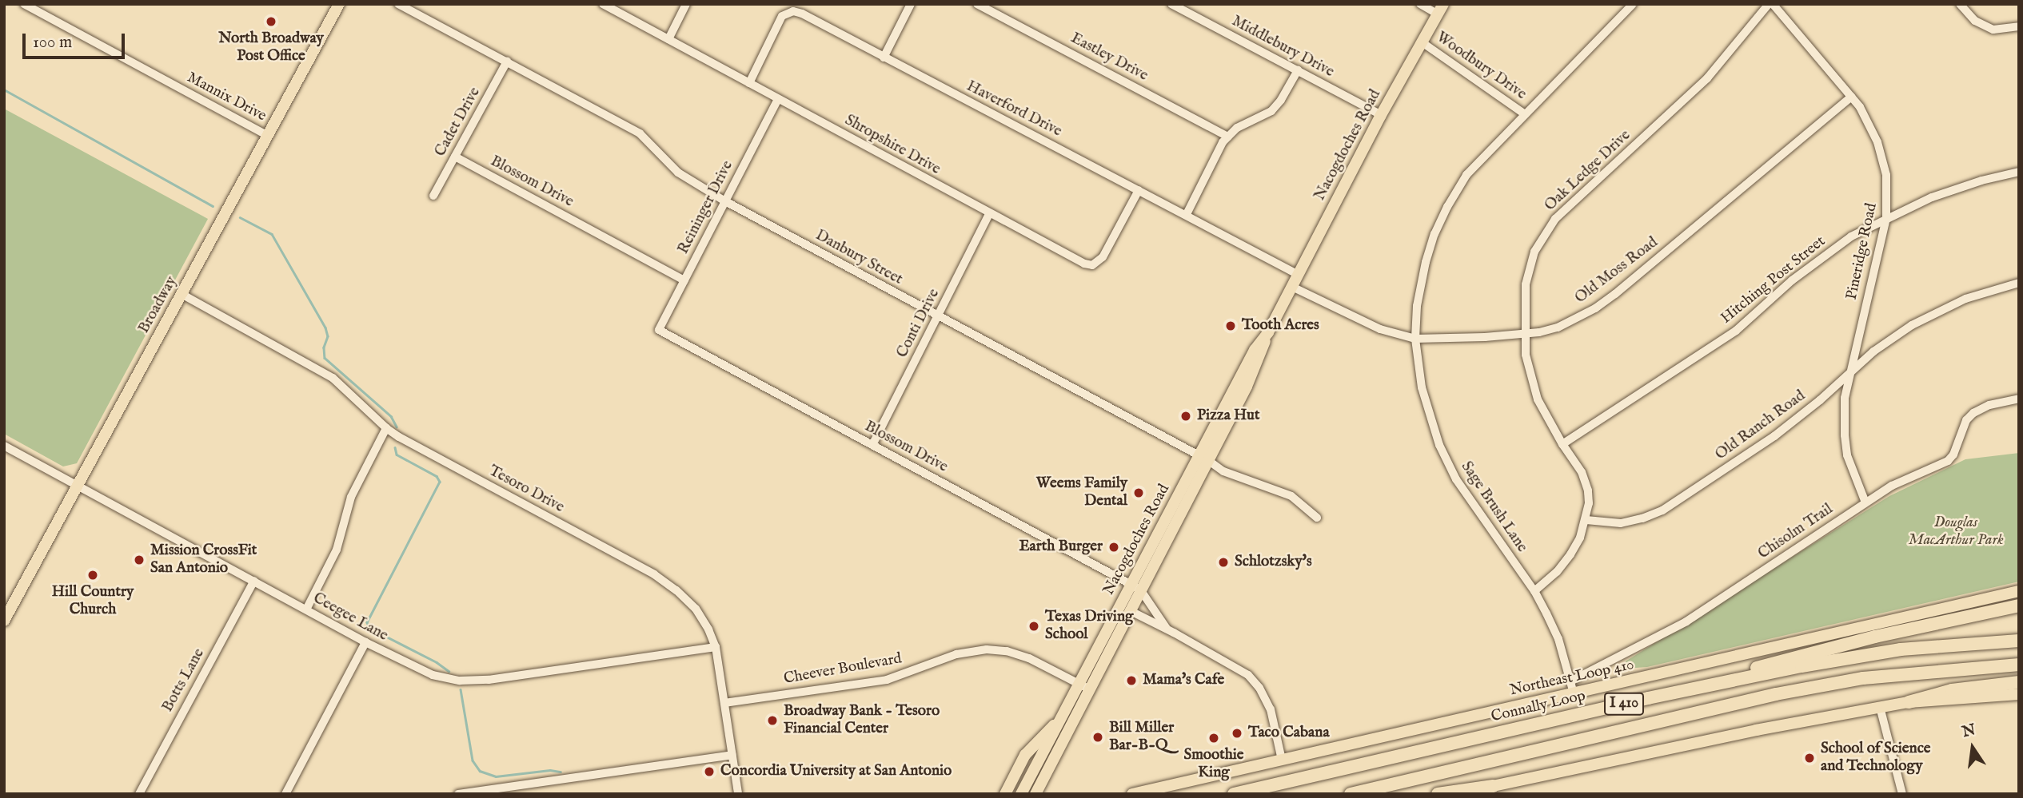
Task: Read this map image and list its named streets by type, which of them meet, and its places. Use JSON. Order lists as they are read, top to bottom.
{
  "streets": {
    "highway": ["I 410", "Connally Loop"],
    "main road": ["Nacogdoches Road", "Broadway", "Northeast Loop 410"],
    "street": [
      "Middlebury Drive",
      "Eastley Drive",
      "Woodbury Drive",
      "Mannix Drive",
      "Haverford Drive",
      "Cadet Drive",
      "Shropshire Drive",
      "Oak Ledge Drive",
      "Blossom Drive",
      "Reininger Drive",
      "Pineridge Road",
      "Danbury Street",
      "Old Moss Road",
      "Hitching Post Street",
      "Conti Drive",
      "Old Ranch Road",
      "Tesoro Drive",
      "Sage Brush Lane",
      "Chisolm Trail",
      "Ceegee Lane",
      "Cheever Boulevard",
      "Botts Lane"
    ]
  },
  "crossings": [
    ["Middlebury Drive", "Nacogdoches Road"],
    ["Woodbury Drive", "Nacogdoches Road"],
    ["Woodbury Drive", "Sage Brush Lane"],
    ["Mannix Drive", "Broadway"],
    ["Haverford Drive", "Shropshire Drive"],
    ["Haverford Drive", "Nacogdoches Road"],
    ["Cadet Drive", "Blossom Drive"],
    ["Cadet Drive", "Danbury Street"],
    ["Shropshire Drive", "Reininger Drive"],
    ["Shropshire Drive", "Conti Drive"],
    ["Nacogdoches Road", "Blossom Drive"],
    ["Nacogdoches Road", "Danbury Street"],
    ["Nacogdoches Road", "Old Moss Road"],
    ["Nacogdoches Road", "Cheever Boulevard"],
    ["Oak Ledge Drive", "Pineridge Road"],
    ["Oak Ledge Drive", "Old Moss Road"],
    ["Oak Ledge Drive", "Hitching Post Street"],
    ["Oak Ledge Drive", "Old Ranch Road"],
    ["Blossom Drive", "Reininger Drive"],
    ["Blossom Drive", "Conti Drive"],
    ["Reininger Drive", "Danbury Street"],
    ["Pineridge Road", "Old Moss Road"],
    ["Pineridge Road", "Hitching Post Street"],
    ["Pineridge Road", "Old Ranch Road"],
    ["Pineridge Road", "Chisolm Trail"],
    ["Danbury Street", "Conti Drive"],
    ["Old Moss Road", "Sage Brush Lane"],
    ["Broadway", "Tesoro Drive"],
    ["Broadway", "Ceegee Lane"],
    ["Tesoro Drive", "Ceegee Lane"],
    ["Tesoro Drive", "Cheever Boulevard"],
    ["Sage Brush Lane", "Chisolm Trail"],
    ["Sage Brush Lane", "Northeast Loop 410"],
    ["Ceegee Lane", "Botts Lane"]
  ],
  "parks": ["Douglas MacArthur Park"],
  "places": [
    "North Broadway Post Office",
    "Tooth Acres",
    "Pizza Hut",
    "Weems Family Dental",
    "Earth Burger",
    "Mission CrossFit San Antonio",
    "Schlotzsky's",
    "Hill Country Church",
    "Texas Driving School",
    "Mama's Cafe",
    "Broadway Bank - Tesoro Financial Center",
    "Taco Cabana",
    "Bill Miller Bar-B-Q",
    "Smoothie King",
    "School of Science and Technology",
    "Concordia University at San Antonio"
  ],
  "scale_bar": "100 m",
  "north": "top"
}
